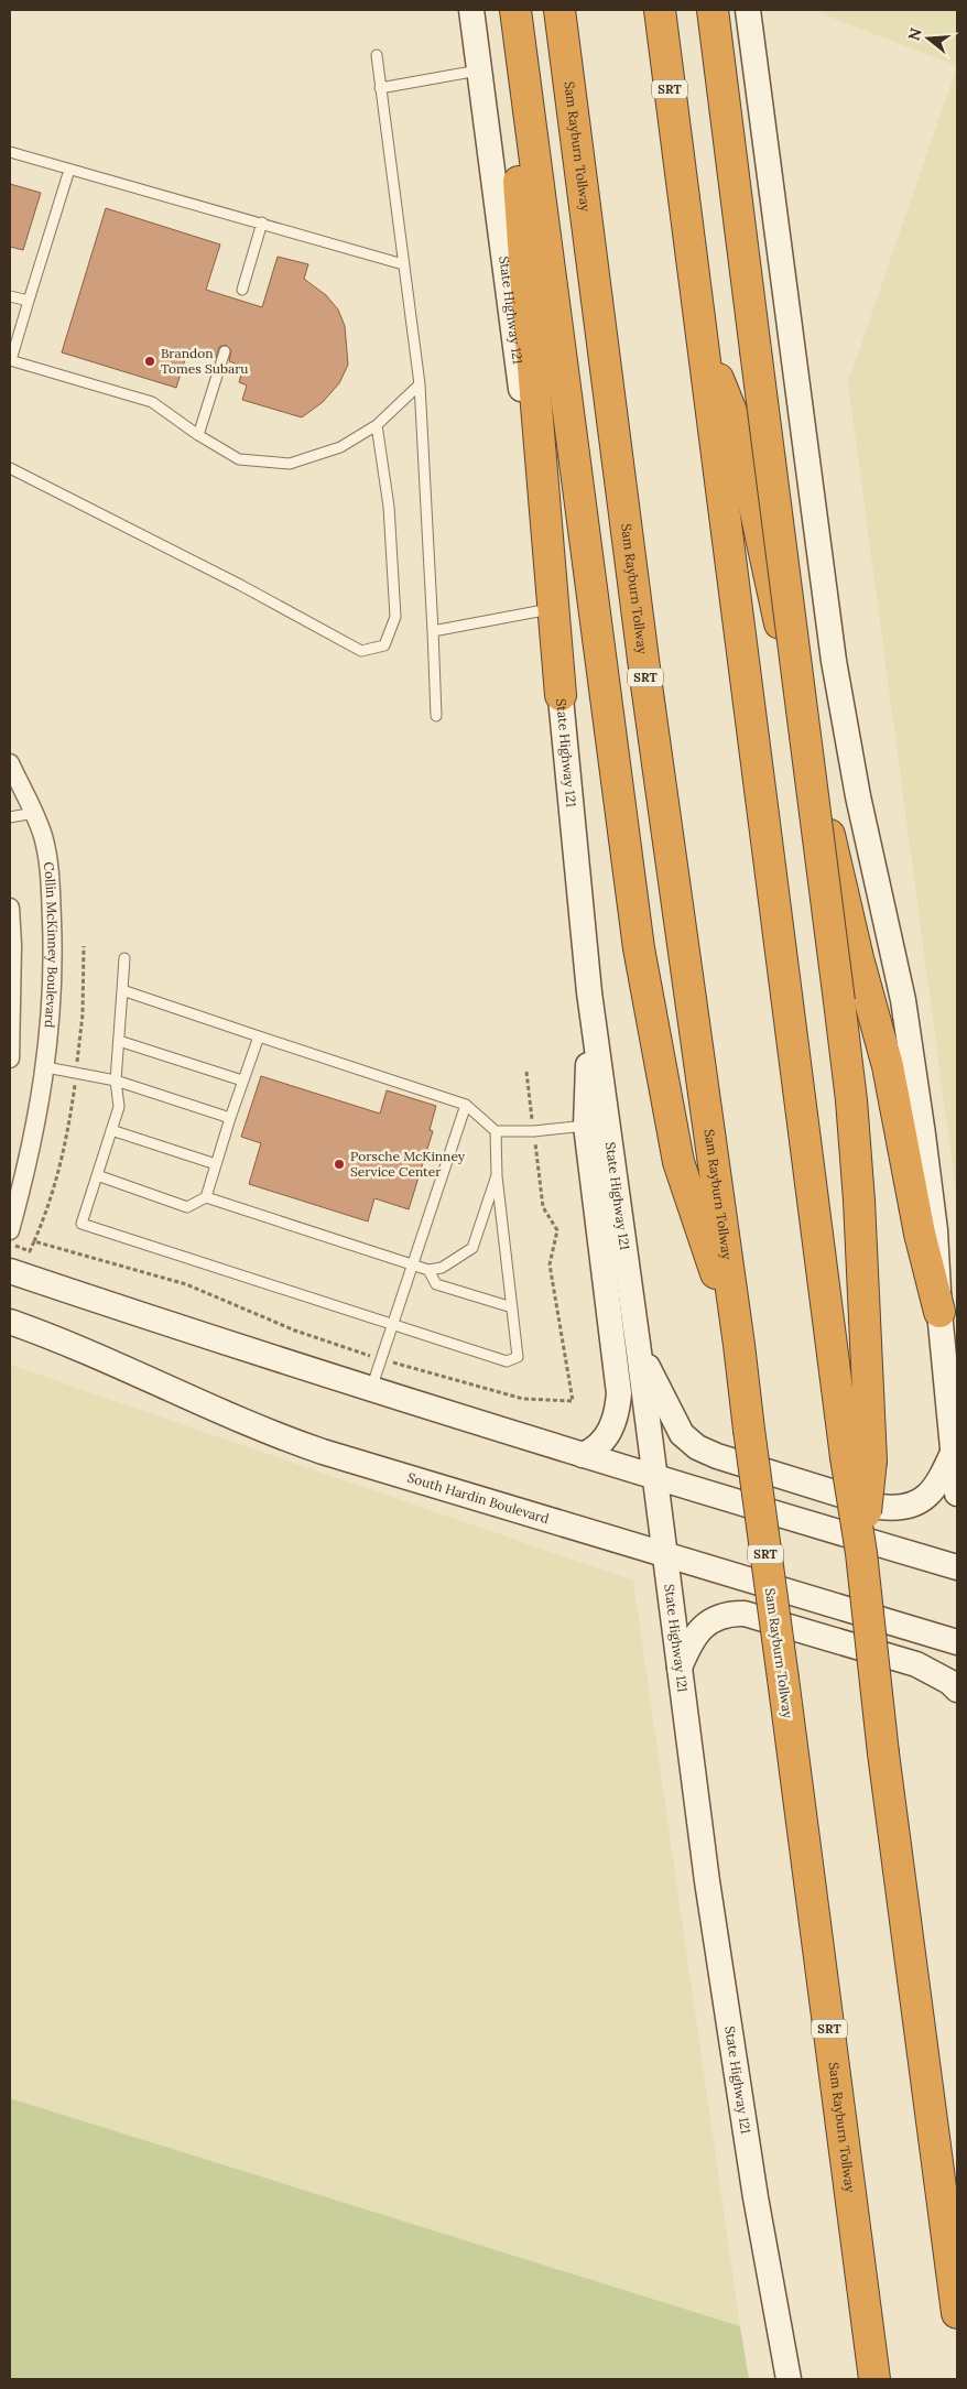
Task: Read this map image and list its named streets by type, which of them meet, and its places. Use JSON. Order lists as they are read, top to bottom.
{
  "streets": {
    "highway": ["SRT", "Sam Rayburn Tollway"],
    "main road": ["State Highway 121", "South Hardin Boulevard"],
    "street": ["Collin McKinney Boulevard"]
  },
  "crossings": [
    ["State Highway 121", "South Hardin Boulevard"]
  ],
  "places": ["Brandon Tomes Subaru", "Porsche McKinney Service Center"],
  "north": "left"
}
